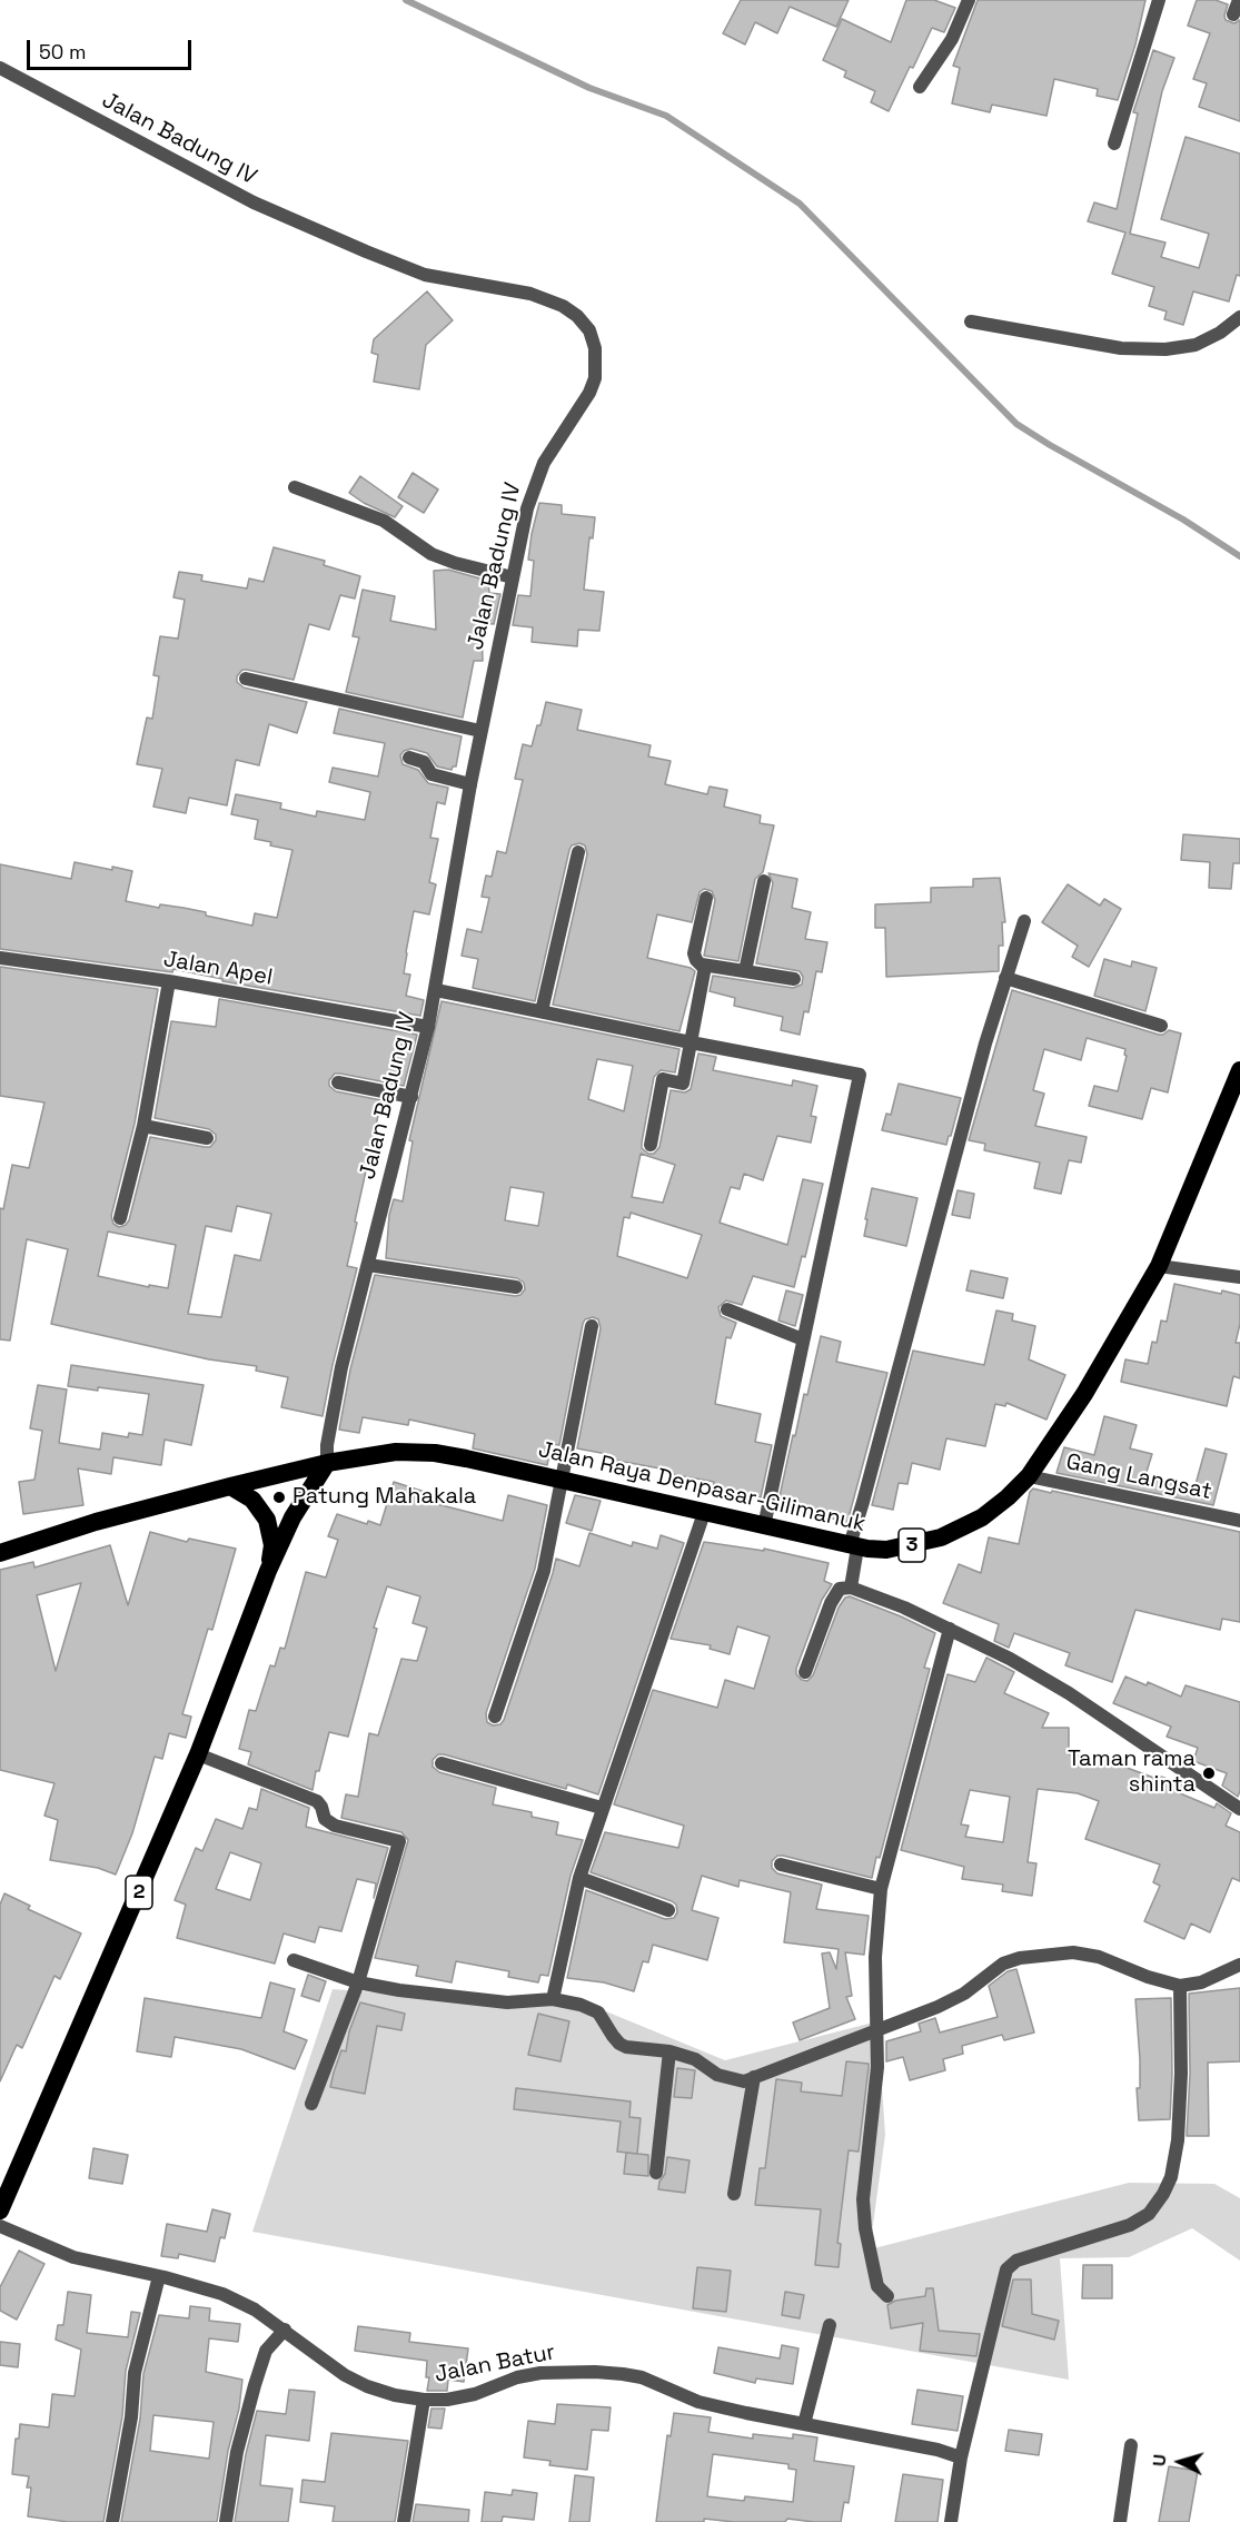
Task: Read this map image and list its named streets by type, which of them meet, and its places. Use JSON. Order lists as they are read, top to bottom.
{
  "streets": {
    "highway": ["Jalan Raya Denpasar-Gilimanuk", "3", "2"],
    "street": [
      "Jalan Badung IV",
      "Jalan Apel",
      "Gang Langsat",
      "Jalan Batur"
    ]
  },
  "crossings": [
    ["Jalan Badung IV", "Jalan Apel"],
    ["Jalan Badung IV", "Jalan Raya Denpasar-Gilimanuk"],
    ["Gang Langsat", "Jalan Raya Denpasar-Gilimanuk"],
    ["Jalan Raya Denpasar-Gilimanuk", "2"]
  ],
  "places": ["Patung Mahakala", "Taman rama shinta"],
  "scale_bar": "50 m",
  "north": "left"
}
